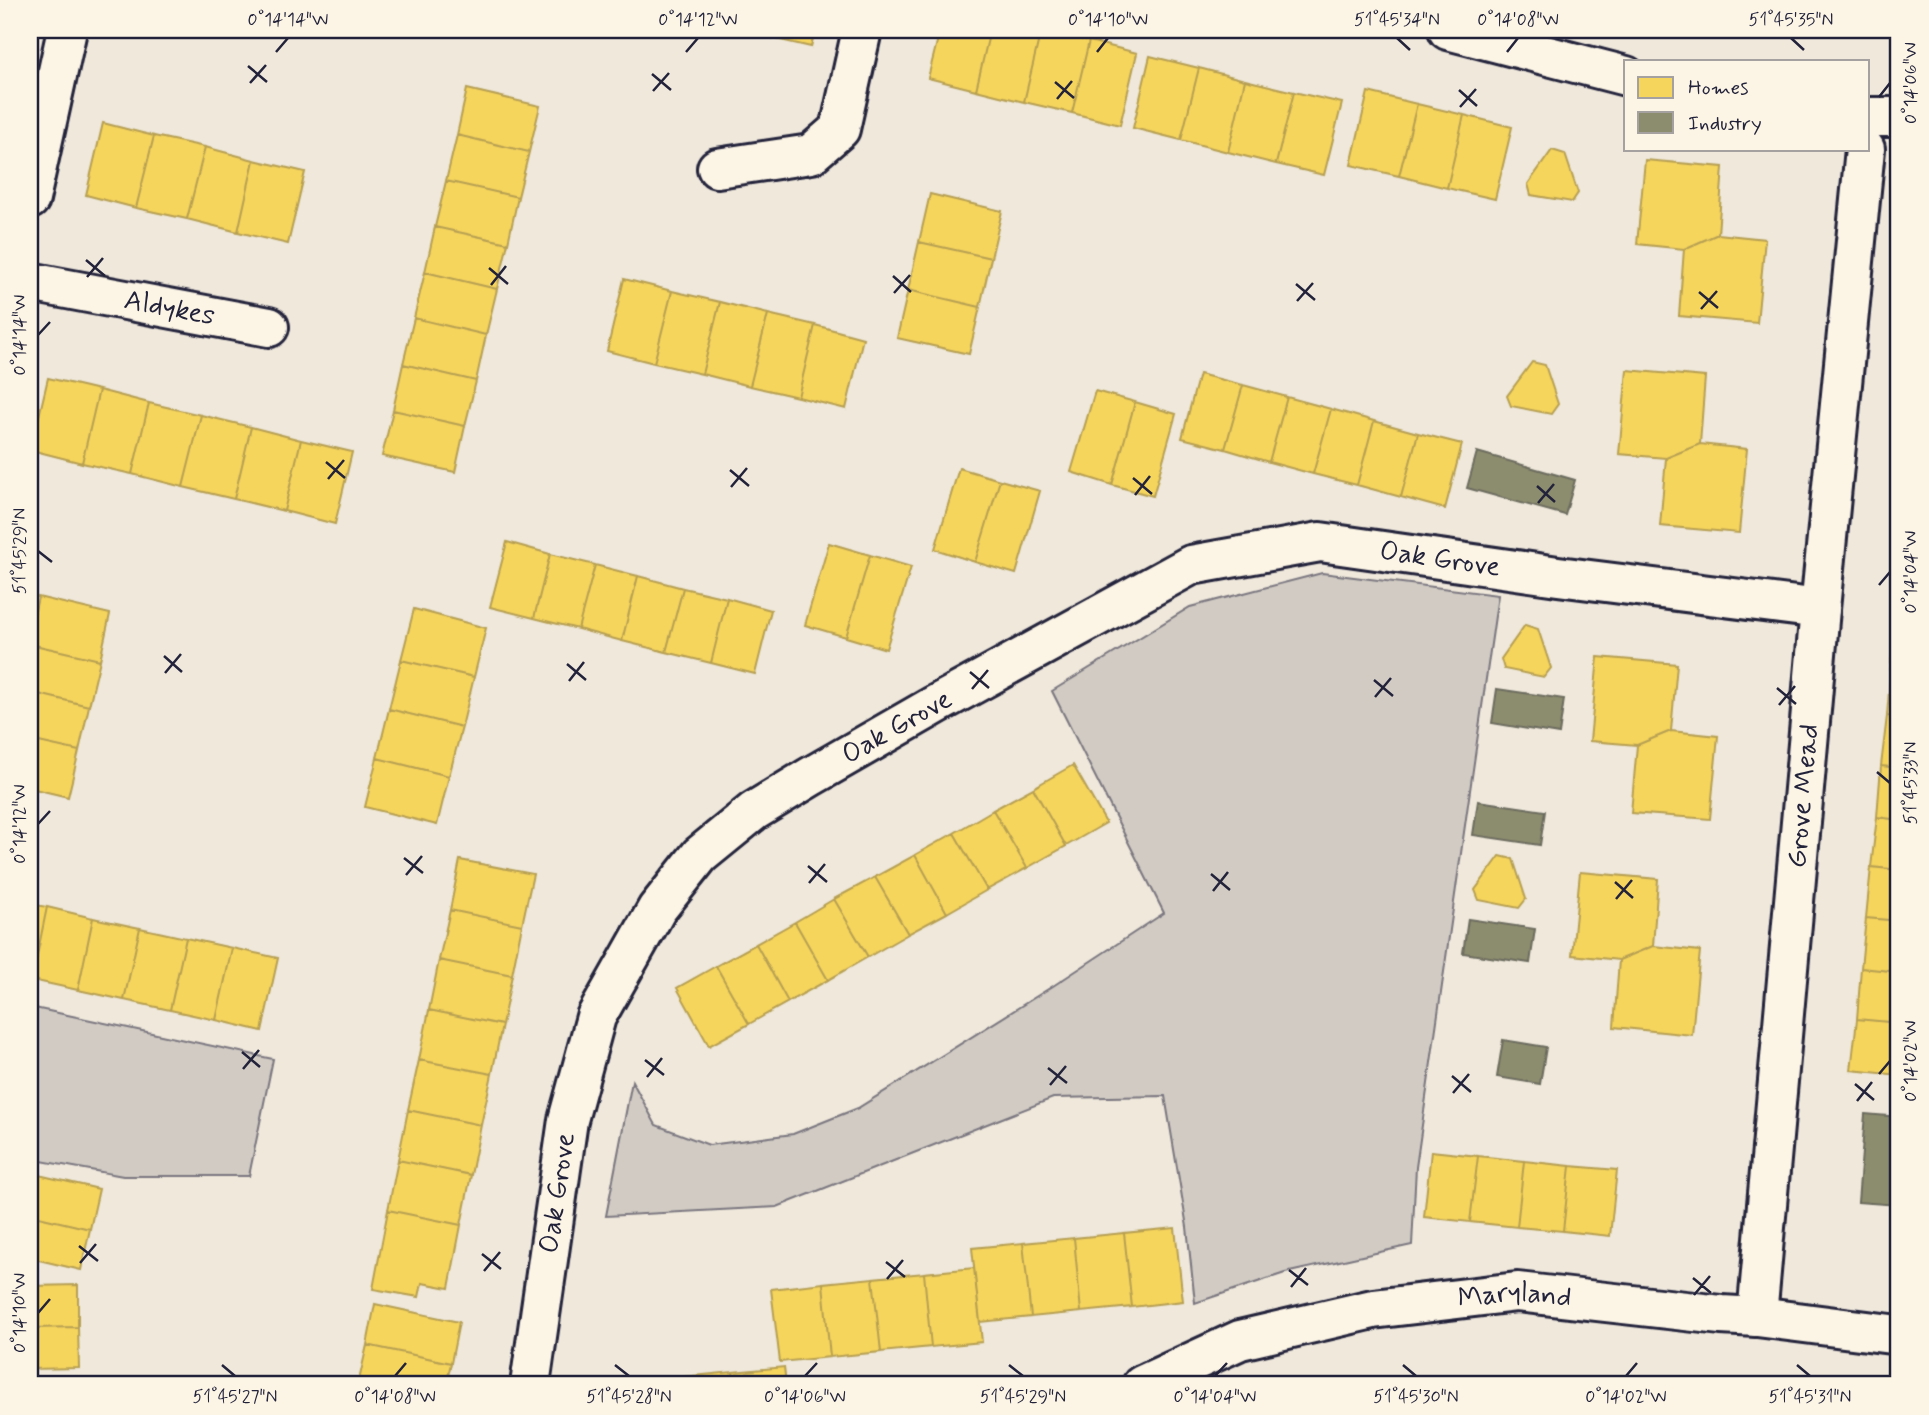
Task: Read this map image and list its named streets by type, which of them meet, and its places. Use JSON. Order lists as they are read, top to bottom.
{
  "streets": {
    "street": [
      "Aldykes",
      "Oak Grove",
      "Grove Mead",
      "Maryland"
    ]
  },
  "crossings": [
    ["Oak Grove", "Grove Mead"],
    ["Grove Mead", "Maryland"]
  ],
  "legend": ["Homes", "Industry"],
  "coordinates": [
    "0°14'14\"W",
    "0°14'12\"W",
    "0°14'10\"W",
    "51°45'34\"N",
    "0°14'08\"W",
    "51°45'35\"N",
    "0°14'06\"W",
    "51°45'29\"N",
    "0°14'04\"W",
    "51°45'33\"N",
    "0°14'02\"W",
    "51°45'27\"N",
    "51°45'28\"N",
    "51°45'30\"N",
    "51°45'31\"N"
  ]
}
